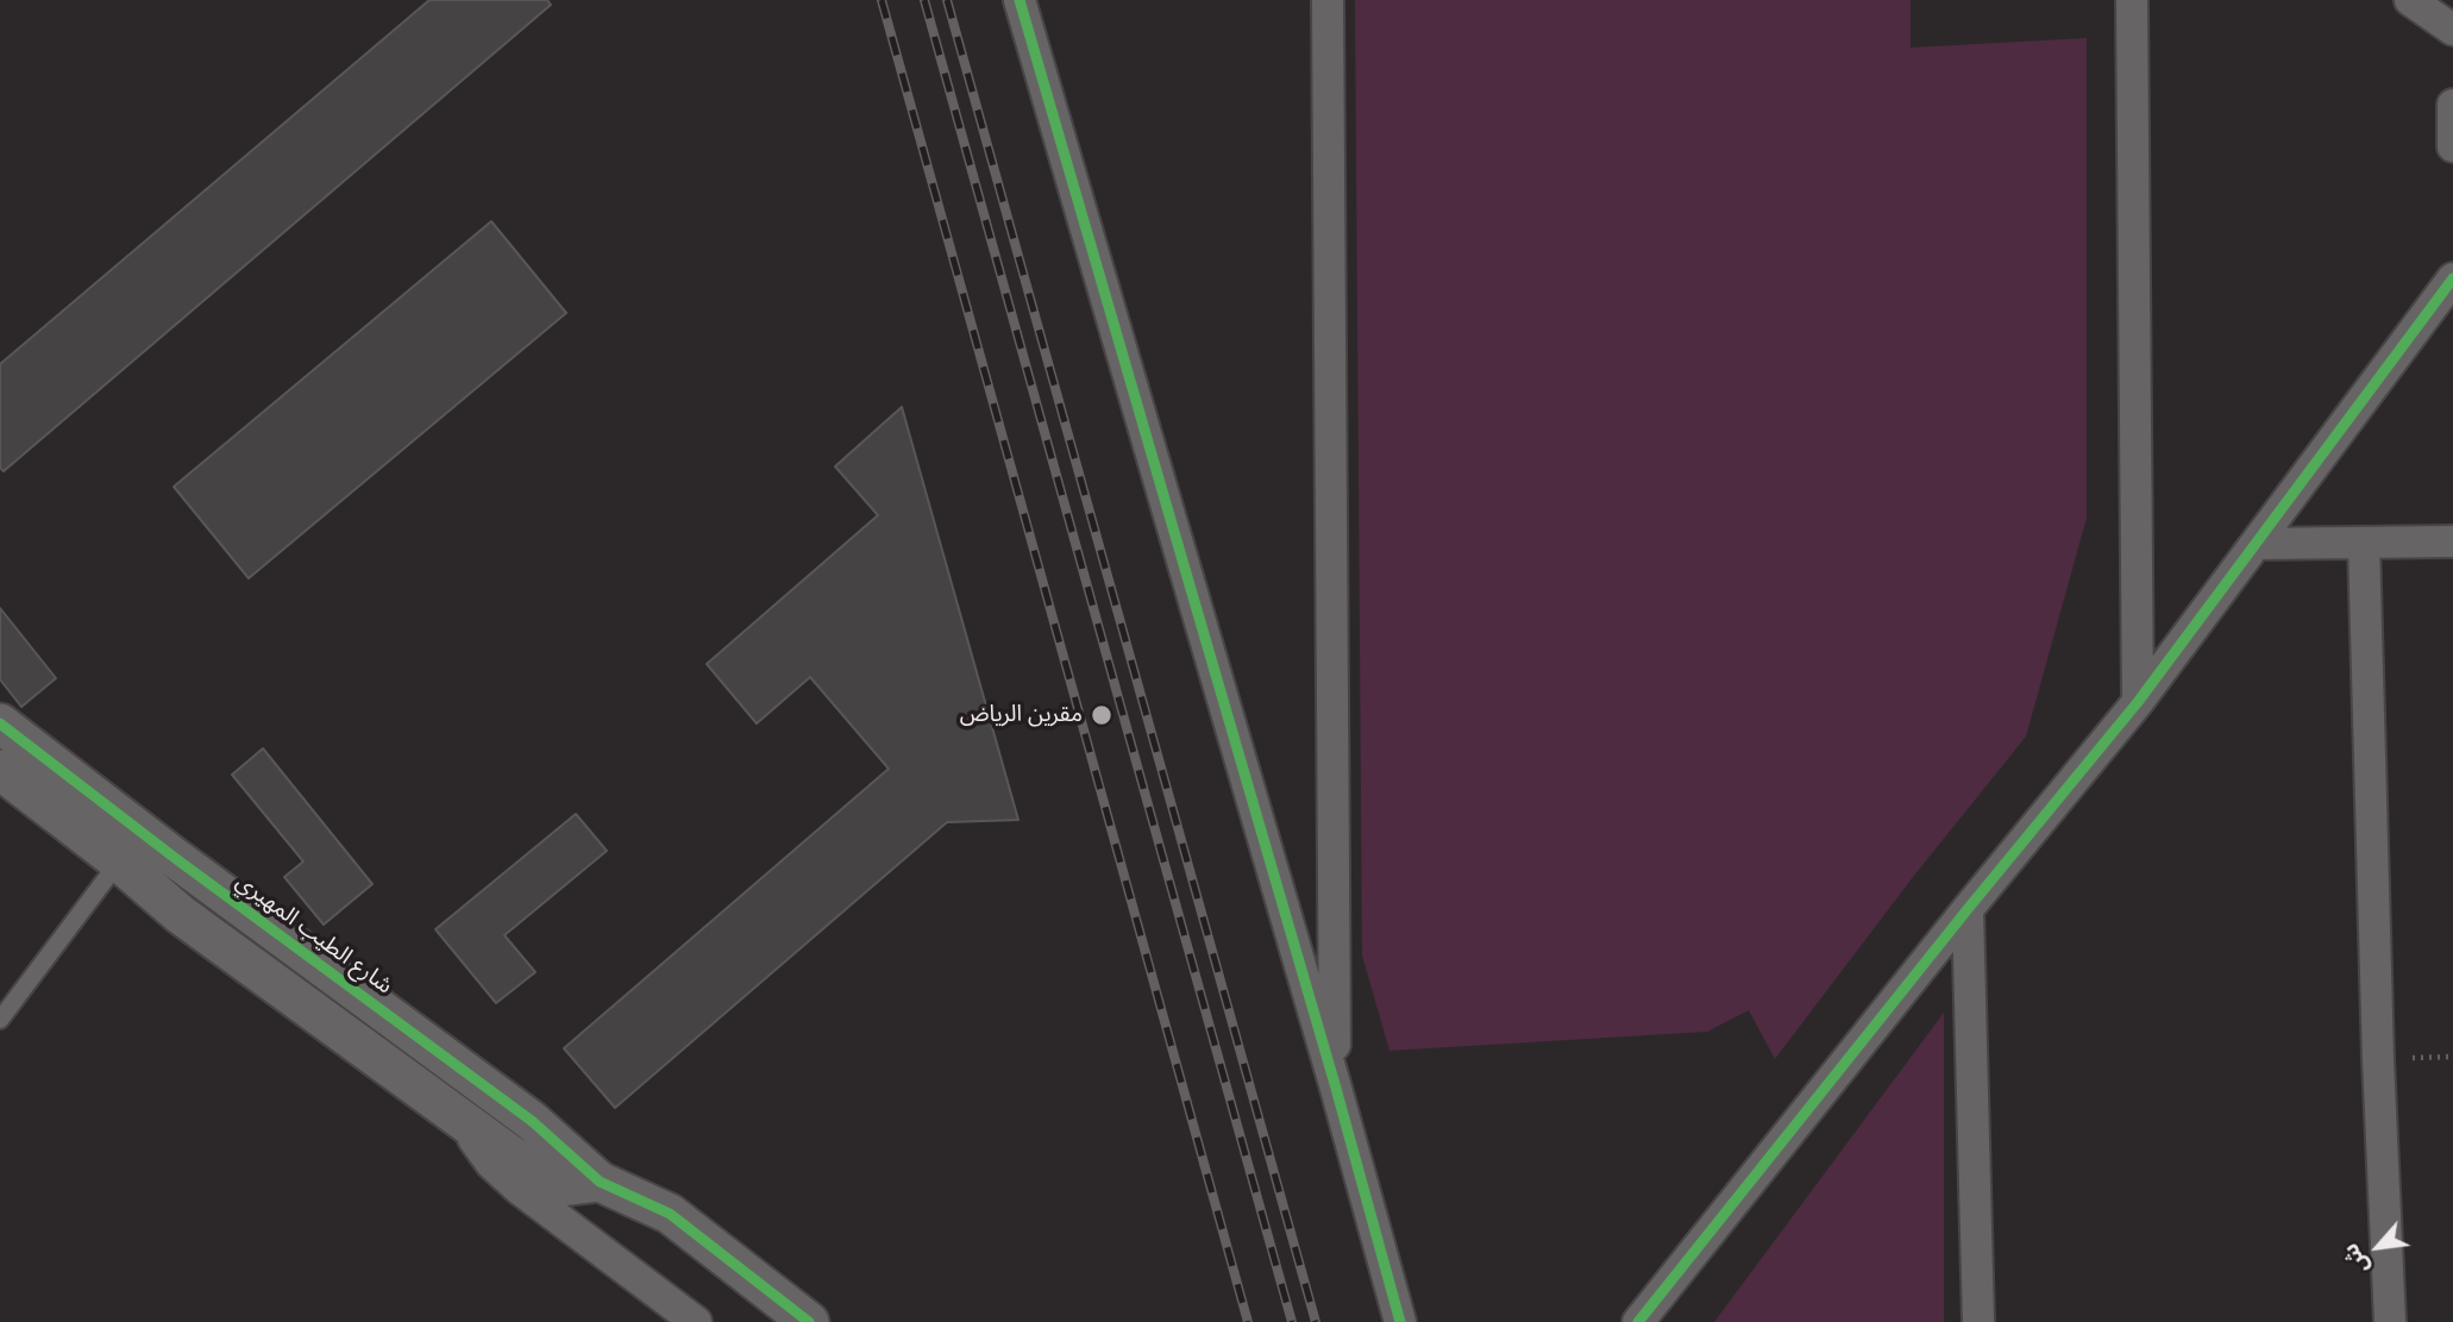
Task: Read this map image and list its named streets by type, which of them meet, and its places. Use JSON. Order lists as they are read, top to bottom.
{
  "streets": {
    "street": ["شارع الطيب المهيري"]
  },
  "places": ["مقرين الرياض"],
  "north": "bottom left"
}
